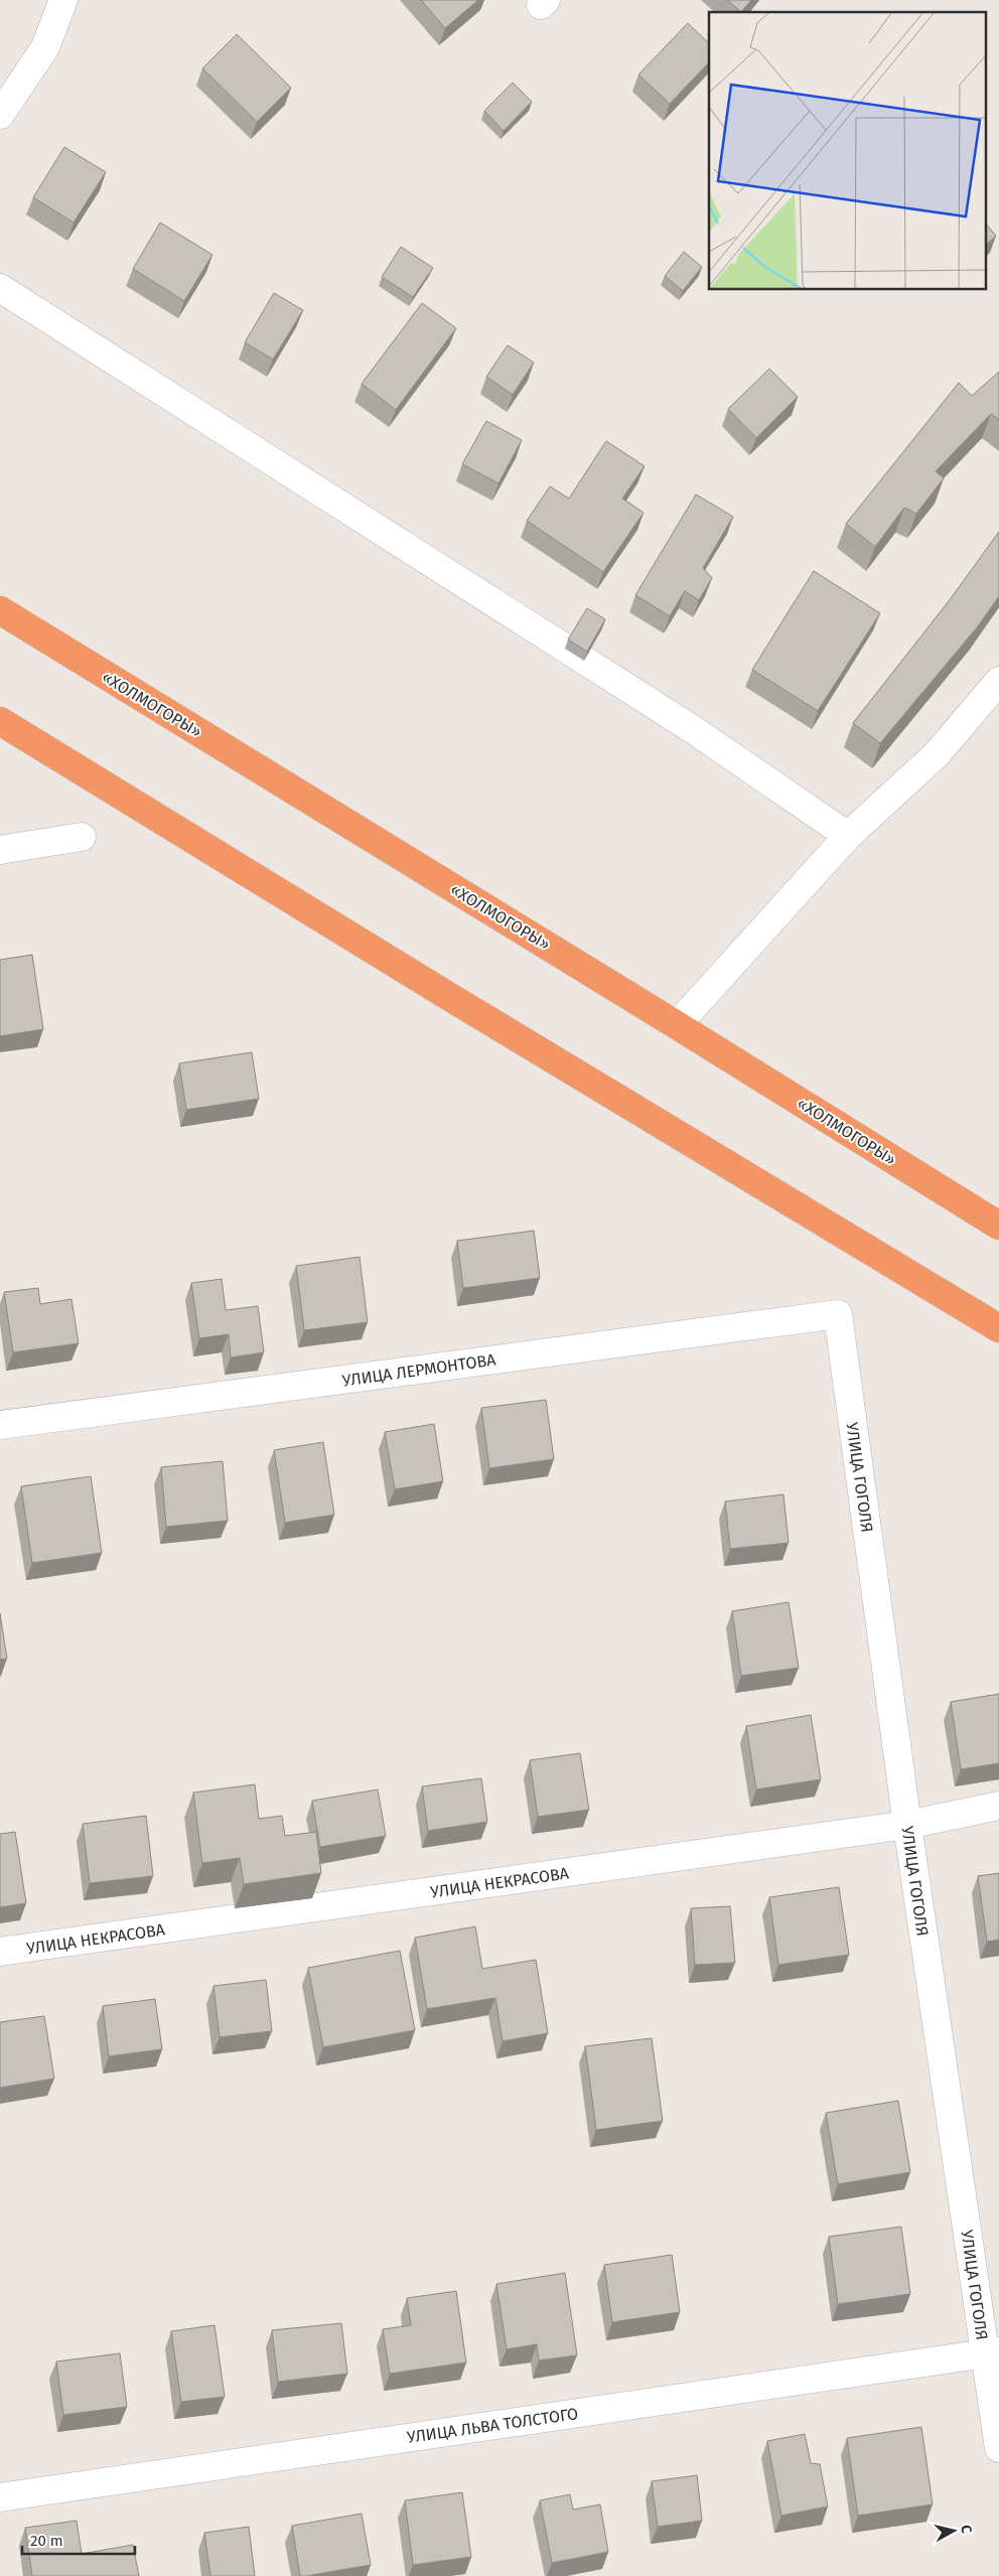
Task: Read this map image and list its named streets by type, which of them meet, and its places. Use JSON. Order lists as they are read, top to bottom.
{
  "streets": {
    "highway": ["«ХОЛМОГОРЫ»"],
    "street": [
      "УЛИЦА ЛЕРМОНТОВА",
      "УЛИЦА ГОГОЛЯ",
      "УЛИЦА НЕКРАСОВА",
      "УЛИЦА ЛЬВА ТОЛСТОГО"
    ]
  },
  "crossings": [
    ["УЛИЦА ЛЕРМОНТОВА", "УЛИЦА ГОГОЛЯ"],
    ["УЛИЦА ГОГОЛЯ", "УЛИЦА НЕКРАСОВА"],
    ["УЛИЦА ГОГОЛЯ", "УЛИЦА ЛЬВА ТОЛСТОГО"]
  ],
  "scale_bar": "20 m",
  "north": "right"
}
